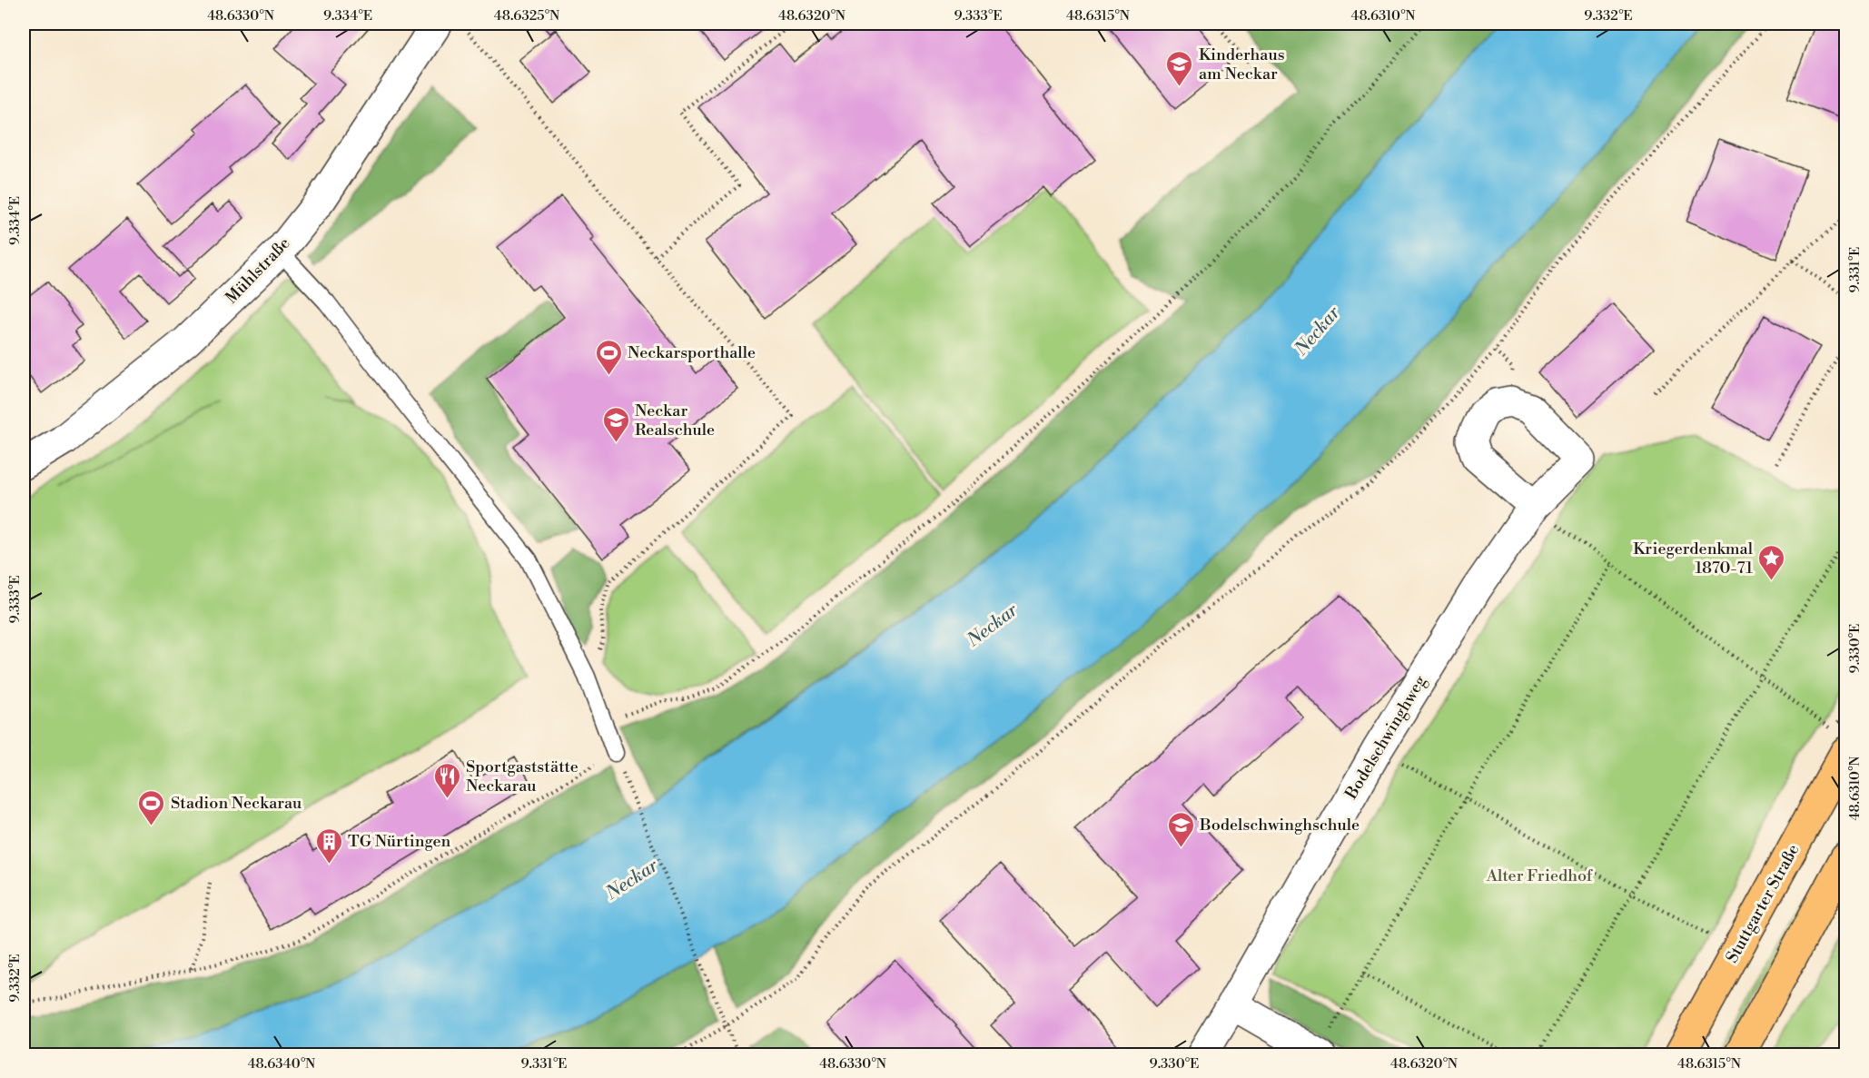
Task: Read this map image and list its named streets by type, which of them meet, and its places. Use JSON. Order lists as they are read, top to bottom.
{
  "streets": {
    "main road": ["Stuttgarter Straße"],
    "street": ["Mühlstraße", "Bodelschwinghweg"]
  },
  "water": ["Neckar"],
  "parks": ["Alter Friedhof"],
  "places": {
    "school or university": ["Kinderhaus am Neckar", "Neckar Realschule", "Bodelschwinghschule"],
    "sports": ["Neckarsporthalle", "Stadion Neckarau"],
    "place": ["Kriegerdenkmal 1870-71"],
    "restaurant": ["Sportgaststätte Neckarau"],
    "building": ["TG Nürtingen"]
  },
  "coordinates": [
    "48.6330°N",
    "9.334°E",
    "48.6325°N",
    "48.6320°N",
    "9.333°E",
    "48.6315°N",
    "48.6310°N",
    "9.332°E",
    "9.331°E",
    "9.330°E",
    "48.6340°N"
  ]
}
